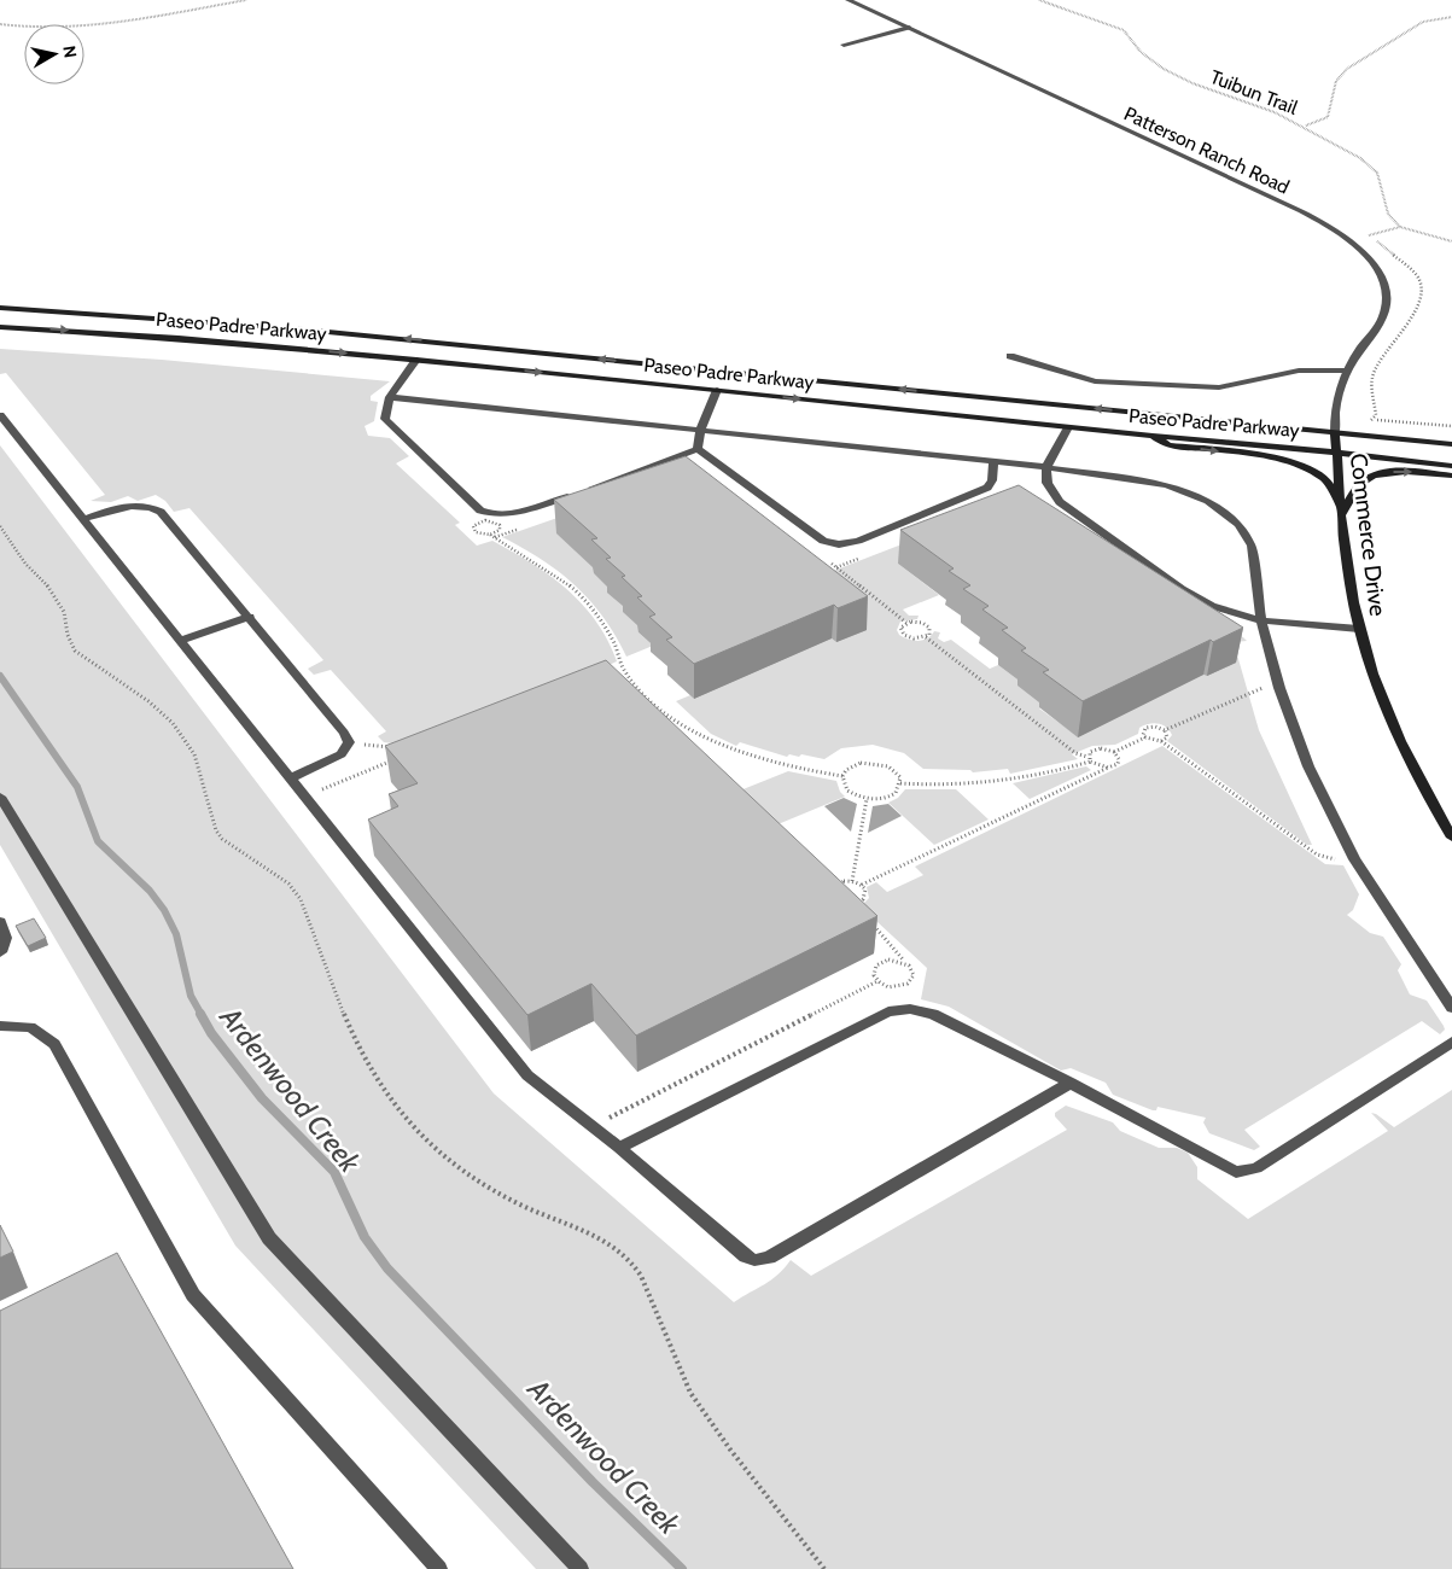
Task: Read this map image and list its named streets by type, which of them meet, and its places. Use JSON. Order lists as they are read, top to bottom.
{
  "streets": {
    "main road": ["Paseo Padre Parkway", "Commerce Drive"],
    "street": ["Patterson Ranch Road"],
    "path": ["Tuibun Trail"]
  },
  "crossings": [
    ["Patterson Ranch Road", "Paseo Padre Parkway"],
    ["Patterson Ranch Road", "Commerce Drive"],
    ["Paseo Padre Parkway", "Commerce Drive"]
  ],
  "water": ["Ardenwood Creek"],
  "north": "right"
}
